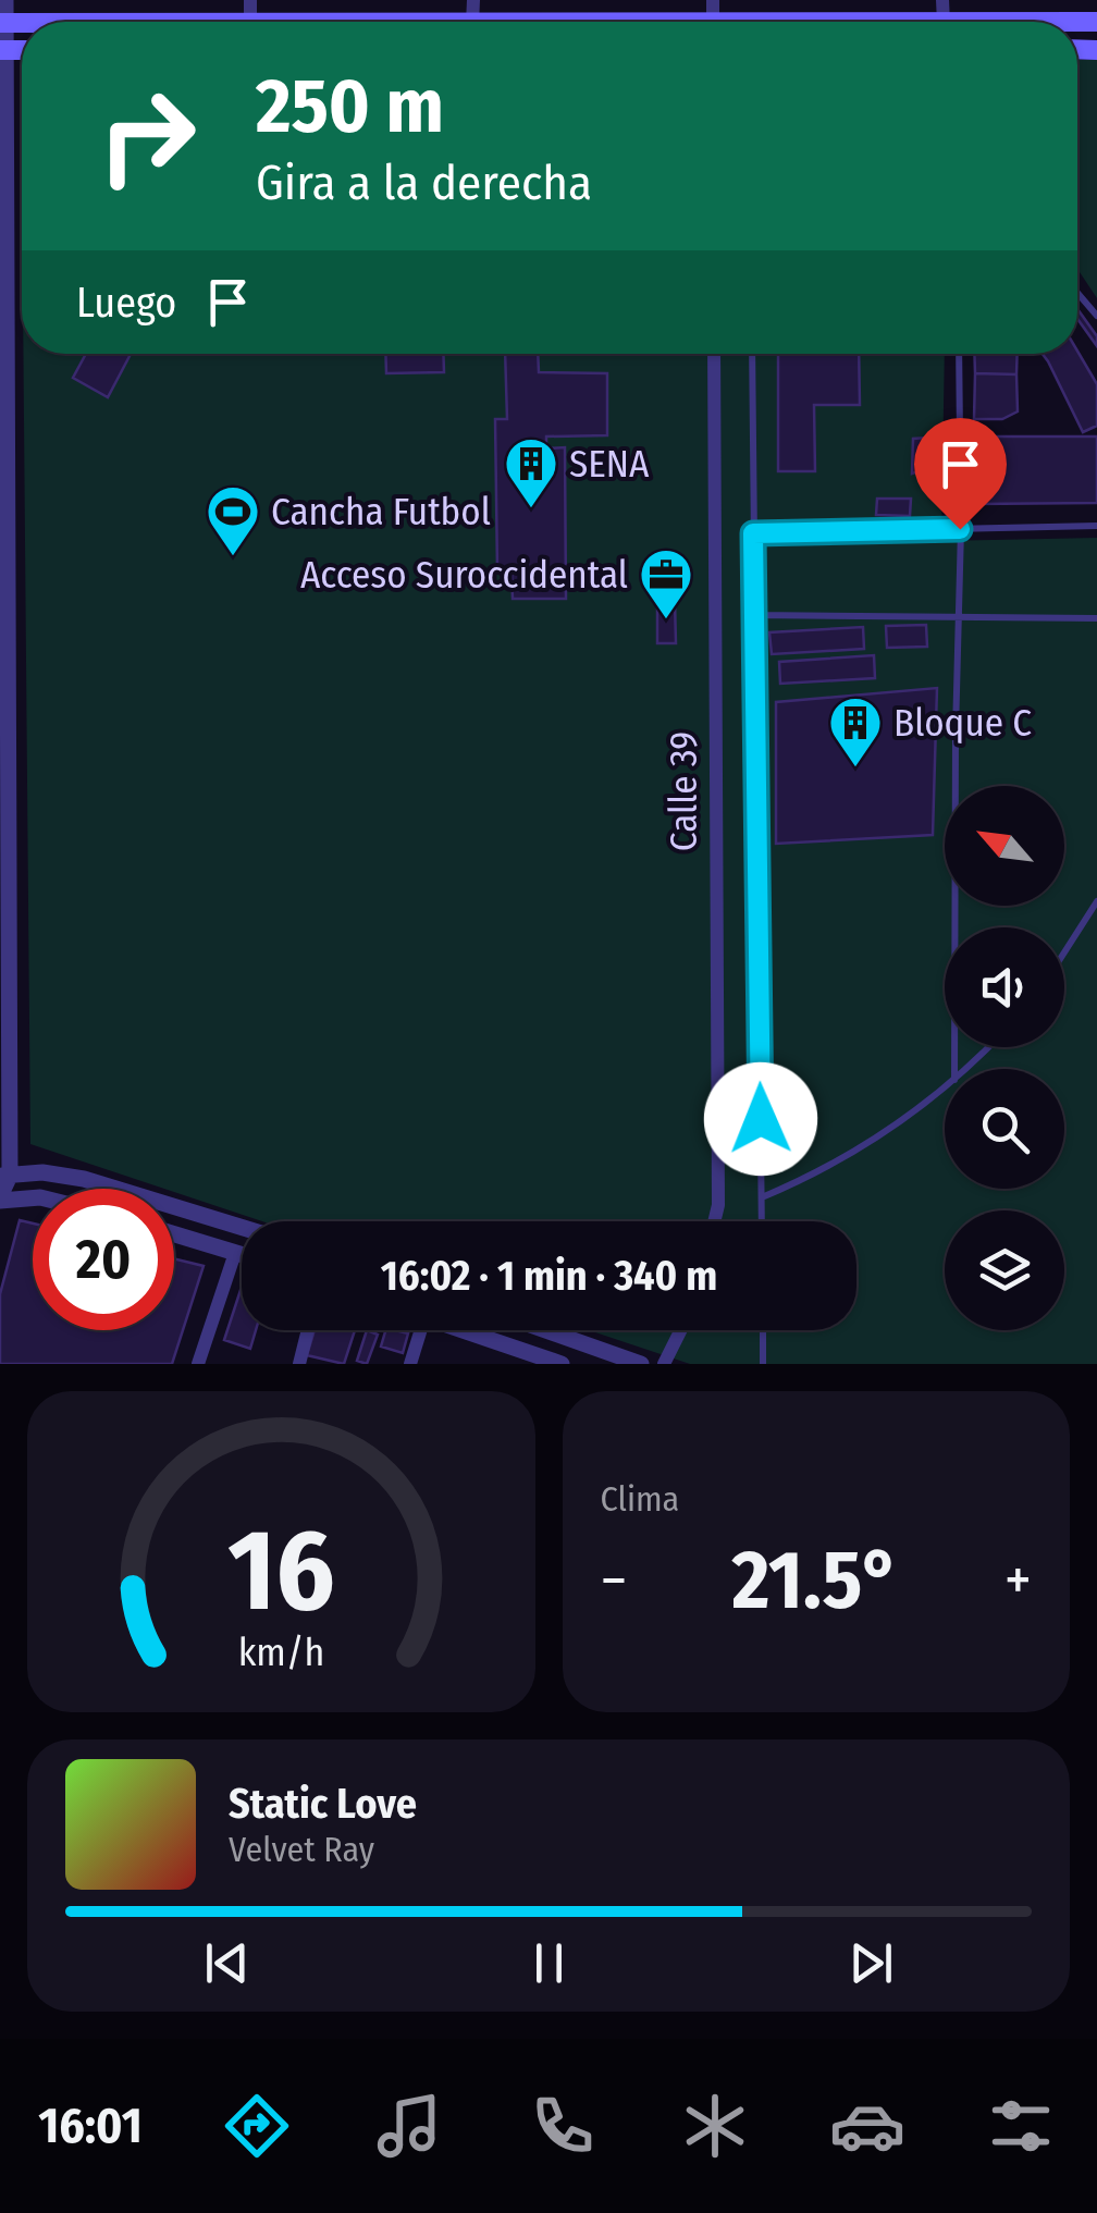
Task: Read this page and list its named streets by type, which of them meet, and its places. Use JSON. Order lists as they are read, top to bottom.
{
  "streets": {
    "street": ["Calle 39"]
  },
  "places": {
    "building": ["SENA", "Bloque C"],
    "sports": ["Cancha Futbol"],
    "office": ["Acceso Suroccidental"]
  },
  "north": "top left",
  "page": {
    "turn": ["250 m", "Gira a la derecha"],
    "then": "Luego",
    "limit": "20",
    "trip": "16:02 · 1 min · 340 m",
    "tile": "Clima",
    "heat": ["−", "21.5°", "+"],
    "song": ["Static Love", "Velvet Ray"],
    "tabs": "16:01",
    "gauge": ["16", "km/h"]
  }
}
